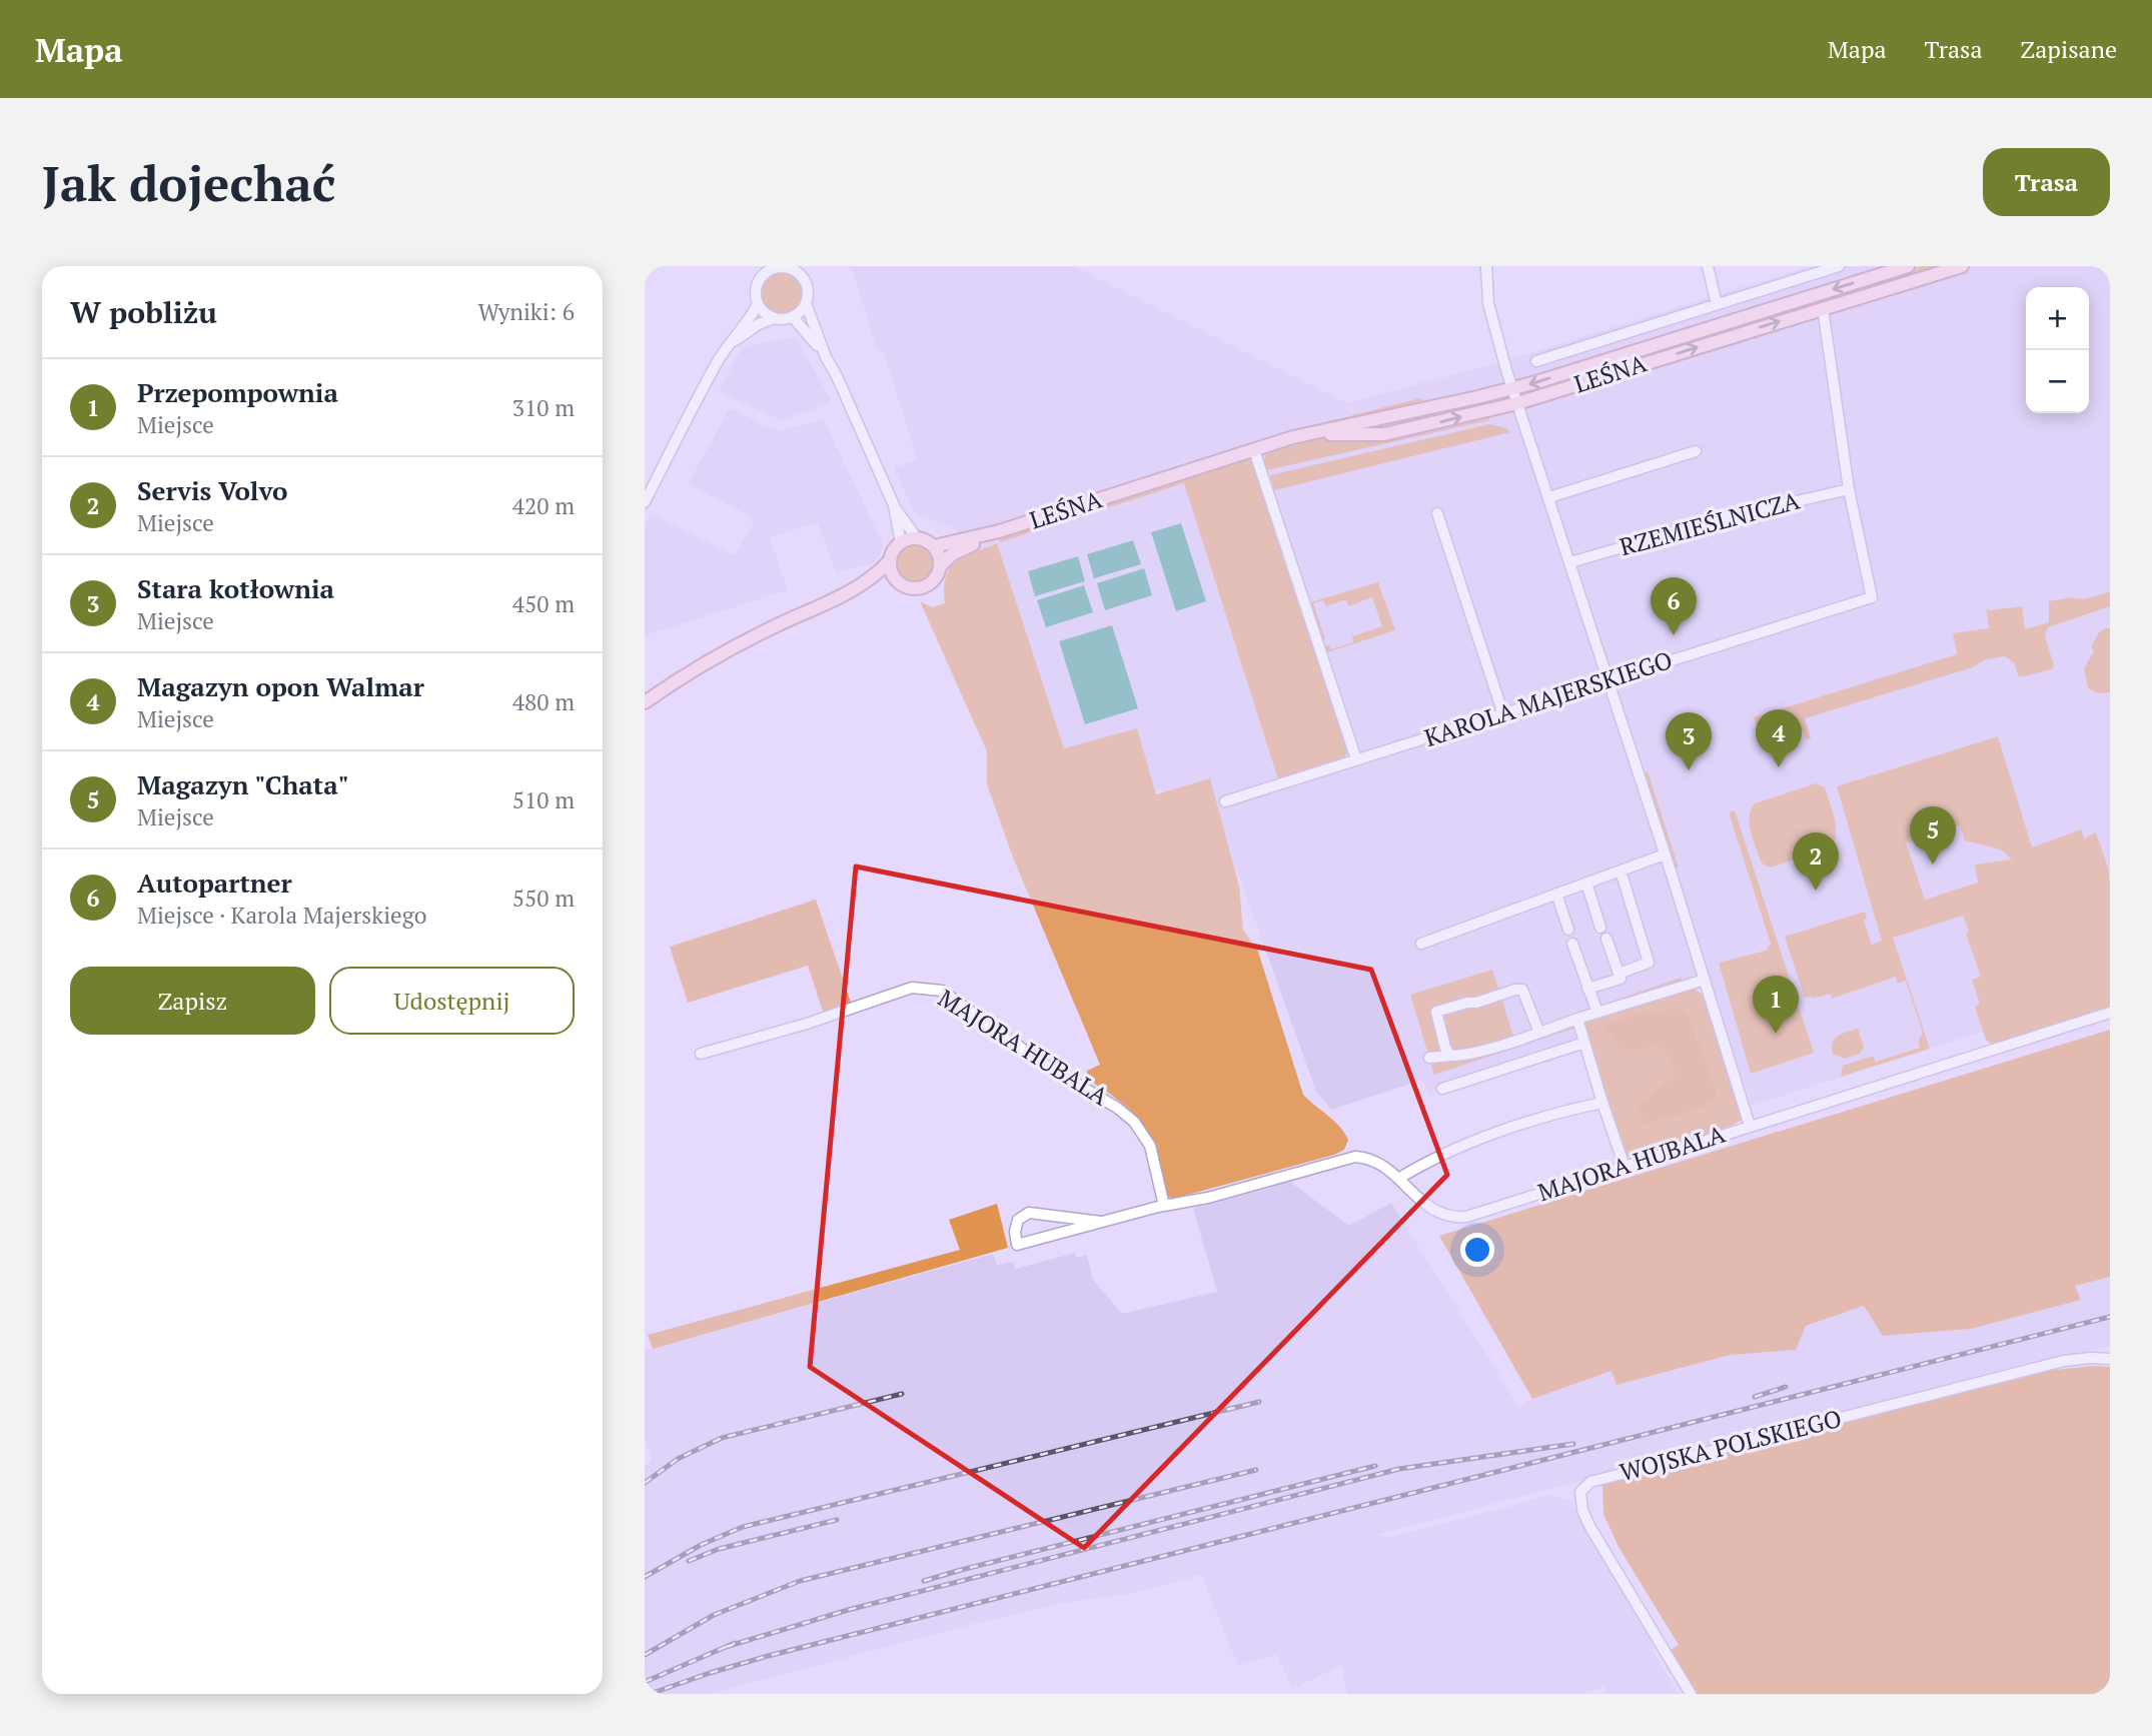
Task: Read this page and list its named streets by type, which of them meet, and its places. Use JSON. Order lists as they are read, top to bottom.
{
  "streets": {
    "main road": ["LEŚNA"],
    "street": [
      "RZEMIEŚLNICZA",
      "KAROLA MAJERSKIEGO",
      "MAJORA HUBALA",
      "WOJSKA POLSKIEGO"
    ]
  },
  "crossings": [
    ["LEŚNA", "KAROLA MAJERSKIEGO"],
    ["RZEMIEŚLNICZA", "KAROLA MAJERSKIEGO"]
  ],
  "page": {
    "header": "Mapa",
    "nav": ["Mapa", "Trasa", "Zapisane"],
    "buttons": [
      "Trasa",
      ["Zapisz", "Udostępnij"]
    ],
    "title": "Jak dojechać",
    "heading": ["W pobliżu", "Wyniki: 6"],
    "map_buttons": ["+", "−"],
    "list": [
      {
        "mark": "1",
        "name": "Przepompownia",
        "note": "Miejsce",
        "value": "310 m"
      },
      {
        "mark": "2",
        "name": "Servis Volvo",
        "note": "Miejsce",
        "value": "420 m"
      },
      {
        "mark": "3",
        "name": "Stara kotłownia",
        "note": "Miejsce",
        "value": "450 m"
      },
      {
        "mark": "4",
        "name": "Magazyn opon Walmar",
        "note": "Miejsce",
        "value": "480 m"
      },
      {
        "mark": "5",
        "name": "Magazyn \"Chata\"",
        "note": "Miejsce",
        "value": "510 m"
      },
      {
        "mark": "6",
        "name": "Autopartner",
        "note": "Miejsce · Karola Majerskiego",
        "value": "550 m"
      }
    ],
    "pins": [
      "6",
      "4",
      "3",
      "5",
      "2",
      "1"
    ]
  }
}
